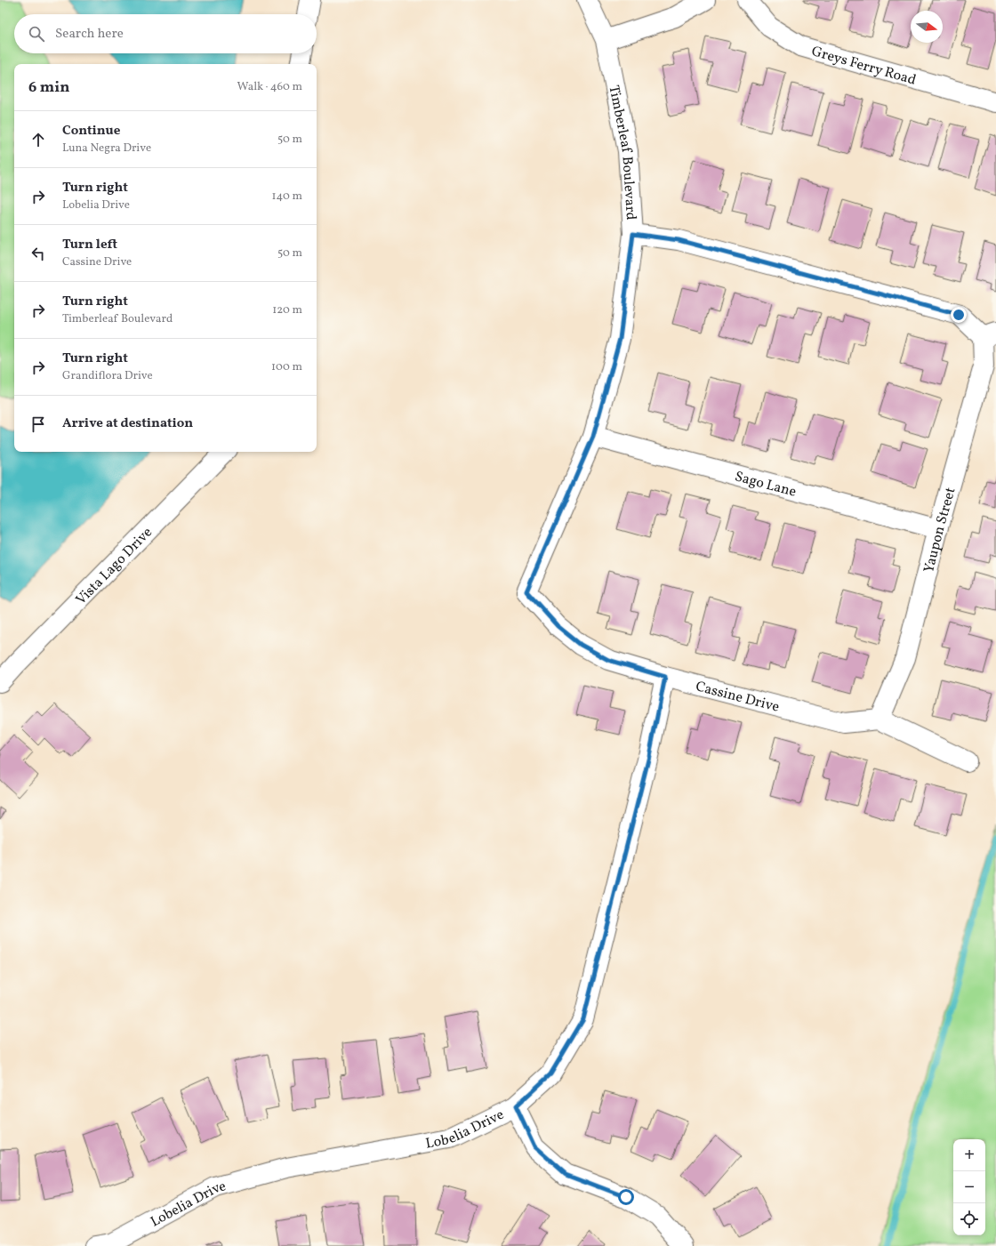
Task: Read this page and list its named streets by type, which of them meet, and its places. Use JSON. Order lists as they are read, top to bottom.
{
  "streets": {
    "street": [
      "Greys Ferry Road",
      "Timberleaf Boulevard",
      "Sago Lane",
      "Yaupon Street",
      "Vista Lago Drive",
      "Cassine Drive",
      "Lobelia Drive"
    ]
  },
  "crossings": [
    ["Timberleaf Boulevard", "Sago Lane"],
    ["Timberleaf Boulevard", "Cassine Drive"],
    ["Sago Lane", "Yaupon Street"],
    ["Yaupon Street", "Cassine Drive"],
    ["Cassine Drive", "Lobelia Drive"]
  ],
  "north": "right",
  "page": {
    "search": "Search here",
    "heading": ["6 min", "Walk · 460 m"],
    "list": [
      ["Continue", "Luna Negra Drive", "50 m"],
      ["Turn right", "Lobelia Drive", "140 m"],
      ["Turn left", "Cassine Drive", "50 m"],
      ["Turn right", "Timberleaf Boulevard", "120 m"],
      ["Turn right", "Grandiflora Drive", "100 m"],
      "Arrive at destination"
    ],
    "map_buttons": ["+", "−"]
  }
}
